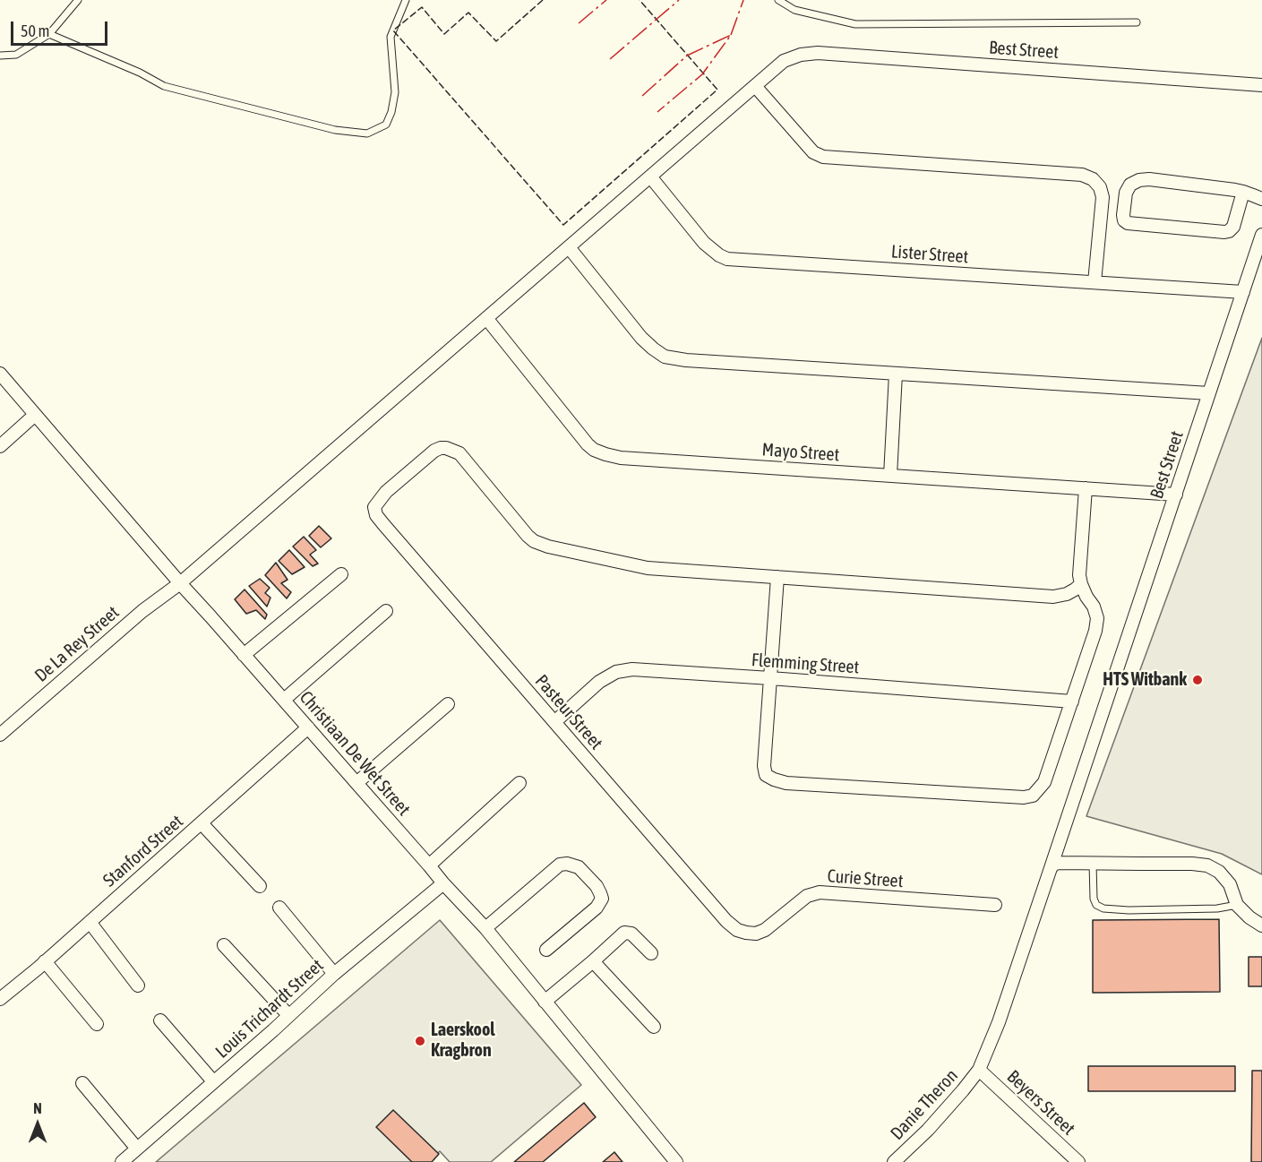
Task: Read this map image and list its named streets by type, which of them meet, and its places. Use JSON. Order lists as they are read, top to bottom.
{
  "streets": {
    "street": [
      "Best Street",
      "Lister Street",
      "Mayo Street",
      "De La Rey Street",
      "Flemming Street",
      "Pasteur Street",
      "Christiaan De Wet Street",
      "Stanford Street",
      "Curie Street",
      "Louis Trichardt Street",
      "Beyers Street",
      "Danie Theron"
    ]
  },
  "crossings": [
    ["Best Street", "Lister Street"],
    ["Best Street", "Mayo Street"],
    ["Best Street", "De La Rey Street"],
    ["Best Street", "Danie Theron"],
    ["Lister Street", "De La Rey Street"],
    ["Mayo Street", "De La Rey Street"],
    ["De La Rey Street", "Christiaan De Wet Street"],
    ["Flemming Street", "Pasteur Street"],
    ["Pasteur Street", "Curie Street"],
    ["Christiaan De Wet Street", "Stanford Street"],
    ["Christiaan De Wet Street", "Louis Trichardt Street"],
    ["Beyers Street", "Danie Theron"]
  ],
  "places": ["HTS Witbank", "Laerskool Kragbron"],
  "scale_bar": "50 m",
  "north": "top"
}
